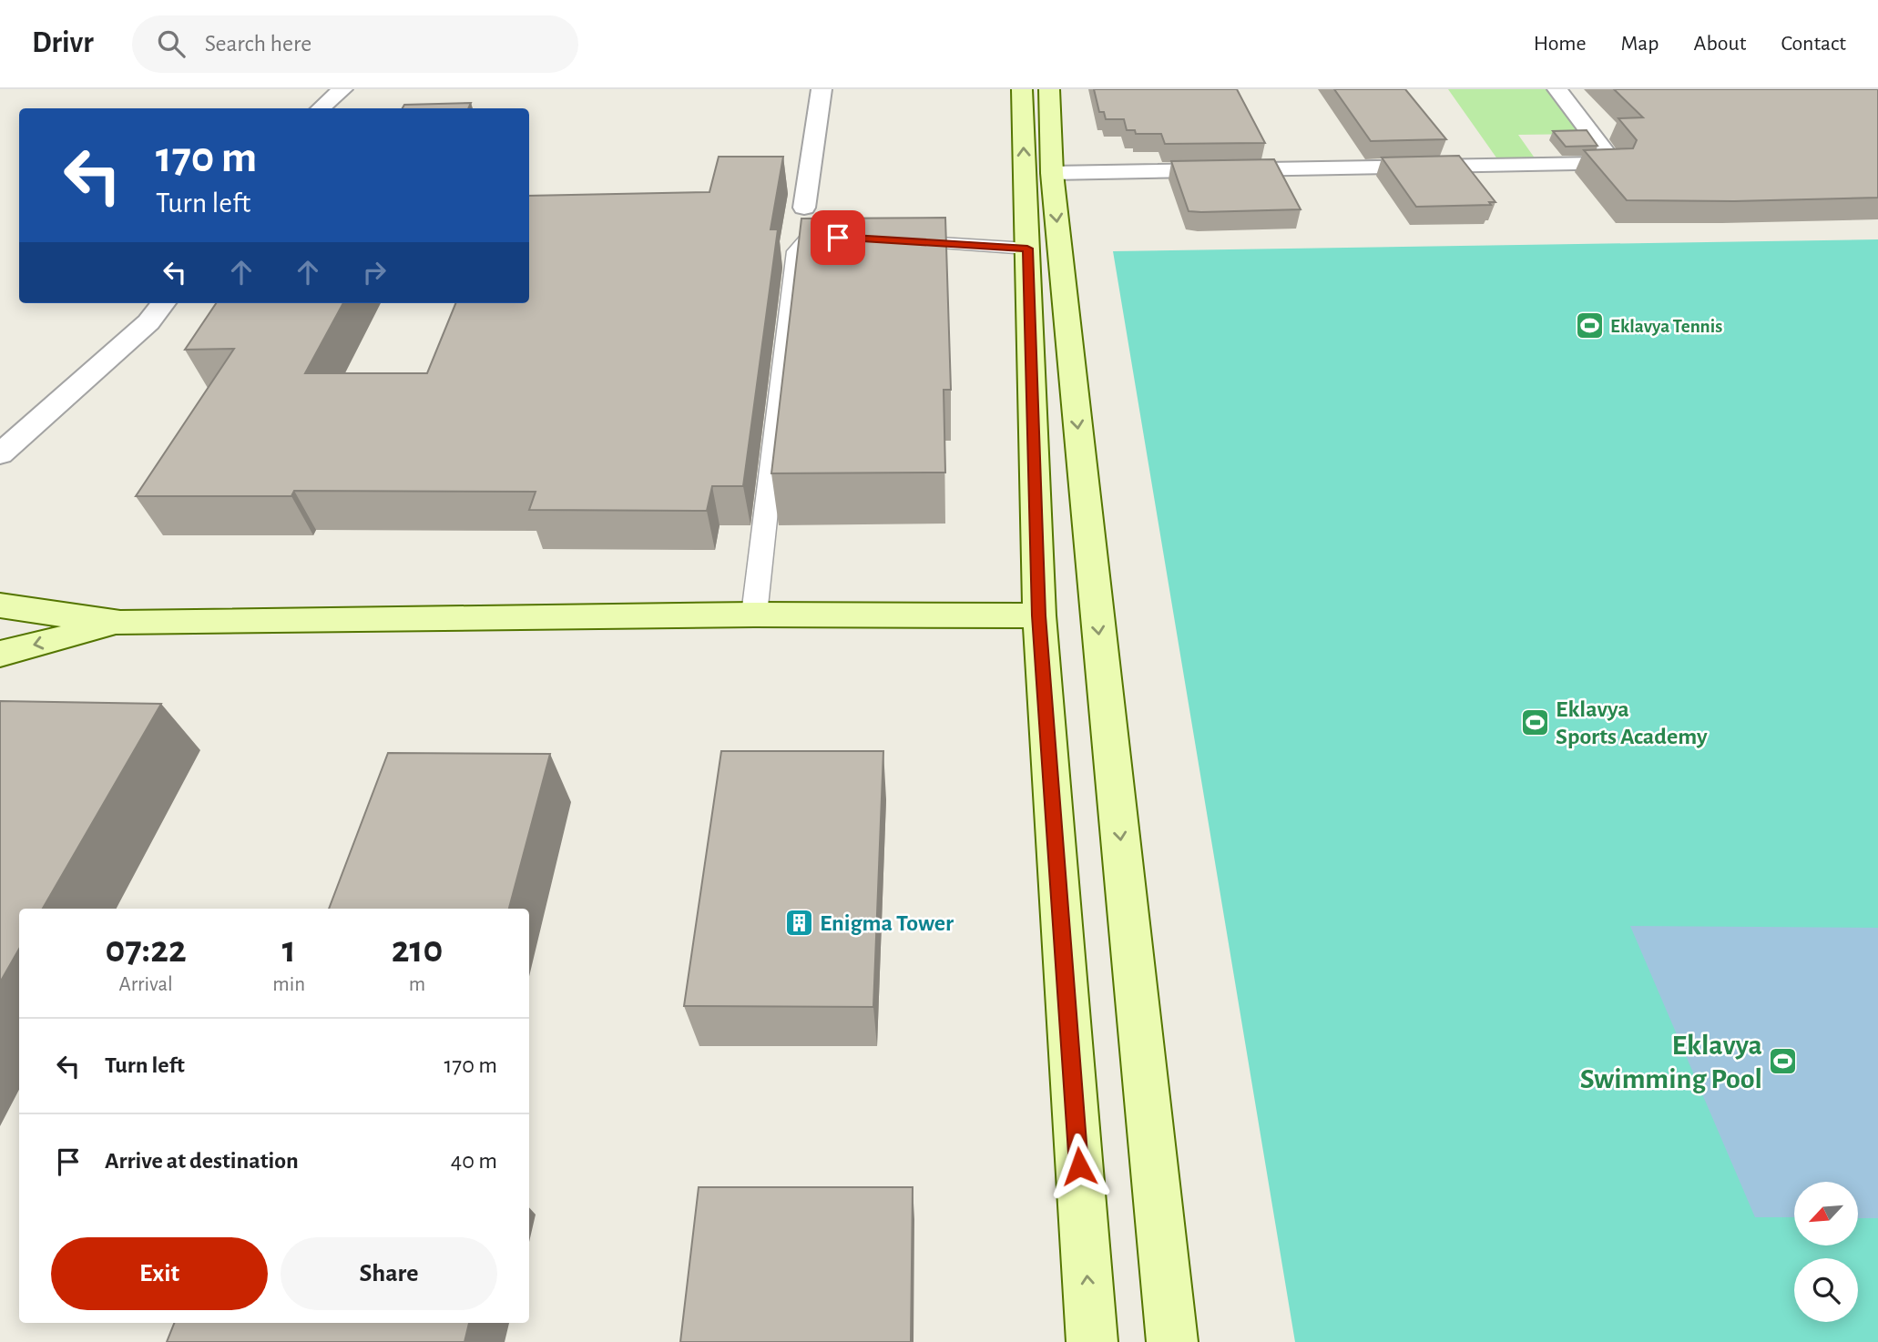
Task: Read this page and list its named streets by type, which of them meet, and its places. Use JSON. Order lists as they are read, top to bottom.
{
  "places": {
    "sports": ["Eklavya Tennis", "Eklavya Sports Academy", "Eklavya Swimming Pool"],
    "building": ["Enigma Tower"]
  },
  "north": "bottom left",
  "page": {
    "header": "Drivr",
    "search": "Search here",
    "nav": [
      "Home",
      "Map",
      "About",
      "Contact"
    ],
    "turn": ["170 m", "Turn left"],
    "eta": [
      "07:22",
      "Arrival",
      "1",
      "min",
      "210",
      "m"
    ],
    "list": [
      {
        "name": "Turn left",
        "value": "170 m"
      },
      {
        "name": "Arrive at destination",
        "value": "40 m"
      }
    ],
    "buttons": ["Exit", "Share"]
  }
}
